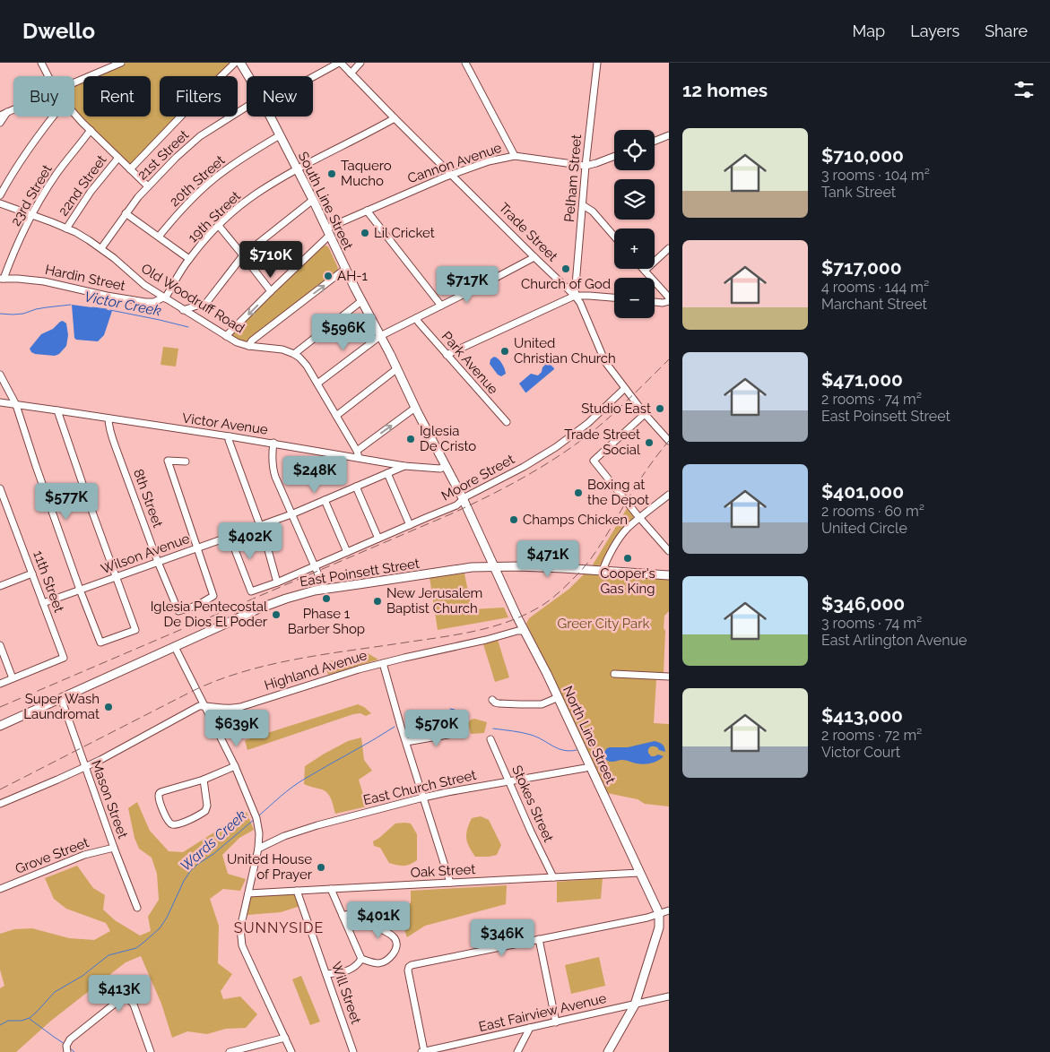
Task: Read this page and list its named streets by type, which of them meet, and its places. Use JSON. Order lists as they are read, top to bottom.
{
  "streets": {
    "main road": ["South Line Street", "East Poinsett Street", "North Line Street"],
    "street": [
      "21st Street",
      "Cannon Avenue",
      "Pelham Street",
      "20th Street",
      "22nd Street",
      "23rd Street",
      "19th Street",
      "Trade Street",
      "Hardin Street",
      "Old Woodruff Road",
      "Park Avenue",
      "Victor Avenue",
      "Moore Street",
      "8th Street",
      "Wilson Avenue",
      "11th Street",
      "Highland Avenue",
      "East Church Street",
      "Mason Street",
      "Stokes Street",
      "Grove Street",
      "Oak Street",
      "Will Street",
      "East Fairview Avenue"
    ]
  },
  "crossings": [
    ["21st Street", "Trade Street"],
    ["21st Street", "Old Woodruff Road"],
    ["Cannon Avenue", "Pelham Street"],
    ["Cannon Avenue", "South Line Street"],
    ["Cannon Avenue", "Trade Street"],
    ["Cannon Avenue", "Old Woodruff Road"],
    ["Pelham Street", "Trade Street"],
    ["20th Street", "South Line Street"],
    ["22nd Street", "Old Woodruff Road"],
    ["23rd Street", "Hardin Street"],
    ["23rd Street", "Old Woodruff Road"],
    ["South Line Street", "19th Street"],
    ["South Line Street", "Victor Avenue"],
    ["South Line Street", "Moore Street"],
    ["South Line Street", "East Poinsett Street"],
    ["South Line Street", "North Line Street"],
    ["19th Street", "Trade Street"],
    ["19th Street", "Hardin Street"],
    ["19th Street", "Old Woodruff Road"],
    ["Trade Street", "Moore Street"],
    ["Hardin Street", "Old Woodruff Road"],
    ["Victor Avenue", "8th Street"],
    ["Victor Avenue", "Wilson Avenue"],
    ["Moore Street", "Wilson Avenue"],
    ["8th Street", "Wilson Avenue"],
    ["Wilson Avenue", "11th Street"],
    ["East Poinsett Street", "North Line Street"],
    ["East Poinsett Street", "Mason Street"],
    ["Highland Avenue", "North Line Street"],
    ["Highland Avenue", "Mason Street"],
    ["North Line Street", "East Church Street"],
    ["North Line Street", "Oak Street"],
    ["East Church Street", "Stokes Street"],
    ["Mason Street", "Grove Street"],
    ["Stokes Street", "Oak Street"],
    ["Oak Street", "Will Street"]
  ],
  "districts": ["SUNNYSIDE"],
  "water": ["Victor Creek", "Wards Creek"],
  "parks": ["Greer City Park"],
  "places": [
    "Taquero Mucho",
    "Lil Cricket",
    "Church of God",
    "AH-1",
    "United Christian Church",
    "Studio East",
    "Iglesia De Cristo",
    "Trade Street Social",
    "Boxing at the Depot",
    "Champs Chicken",
    "Cooper's Gas King",
    "Phase 1 Barber Shop",
    "New Jerusalem Baptist Church",
    "Iglesia Pentecostal De Dios El Poder",
    "Super Wash Laundromat",
    "United House of Prayer"
  ],
  "page": {
    "header": "Dwello",
    "nav": ["Map", "Layers", "Share"],
    "heading": "12 homes",
    "chip": [
      "Buy",
      "Rent",
      "Filters",
      "New"
    ],
    "list": [
      {
        "name": "$710,000",
        "note": "3 rooms · 104 m² · Tank Street"
      },
      {
        "name": "$717,000",
        "note": "4 rooms · 144 m² · Marchant Street"
      },
      {
        "name": "$471,000",
        "note": "2 rooms · 74 m² · East Poinsett Street"
      },
      {
        "name": "$401,000",
        "note": "2 rooms · 60 m² · United Circle"
      },
      {
        "name": "$346,000",
        "note": "3 rooms · 74 m² · East Arlington Avenue"
      },
      {
        "name": "$413,000",
        "note": "2 rooms · 72 m² · Victor Court"
      }
    ],
    "map_buttons": ["+", "−"],
    "price": [
      "$710K",
      "$717K",
      "$596K",
      "$248K",
      "$577K",
      "$402K",
      "$471K",
      "$639K",
      "$570K",
      "$401K",
      "$346K",
      "$413K"
    ]
  }
}
